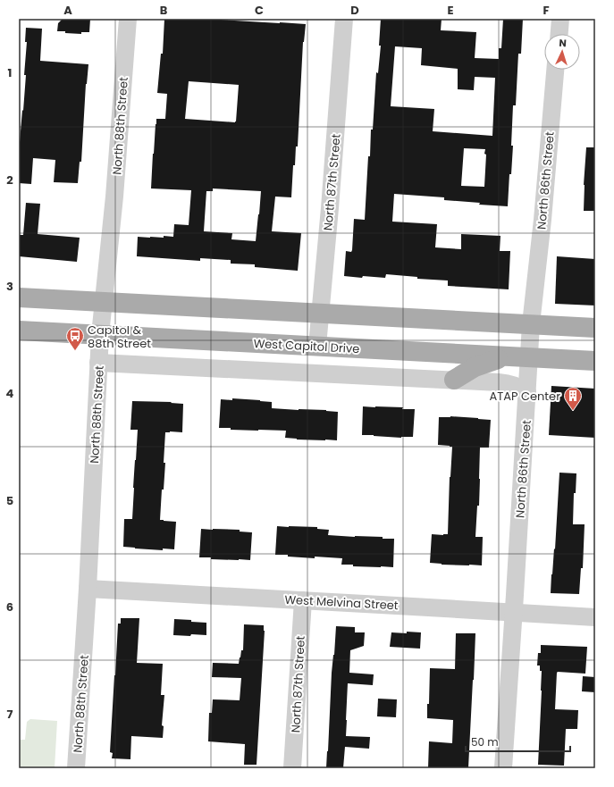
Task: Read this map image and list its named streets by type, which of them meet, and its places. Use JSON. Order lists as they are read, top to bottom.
{
  "streets": {
    "main road": ["West Capitol Drive"],
    "street": [
      "North 88th Street",
      "North 86th Street",
      "North 87th Street",
      "West Melvina Street"
    ]
  },
  "crossings": [
    ["North 88th Street", "West Capitol Drive"],
    ["North 88th Street", "West Melvina Street"],
    ["North 86th Street", "West Capitol Drive"],
    ["North 86th Street", "West Melvina Street"],
    ["North 87th Street", "West Capitol Drive"],
    ["North 87th Street", "West Melvina Street"]
  ],
  "places": {
    "bus stop": ["Capitol & 88th Street"],
    "building": ["ATAP Center"]
  },
  "scale_bar": "50 m",
  "north": "top",
  "grid": {
    "columns": [
      "A",
      "B",
      "C",
      "D",
      "E",
      "F"
    ],
    "rows": [
      "1",
      "2",
      "3",
      "4",
      "5",
      "6",
      "7"
    ]
  }
}
